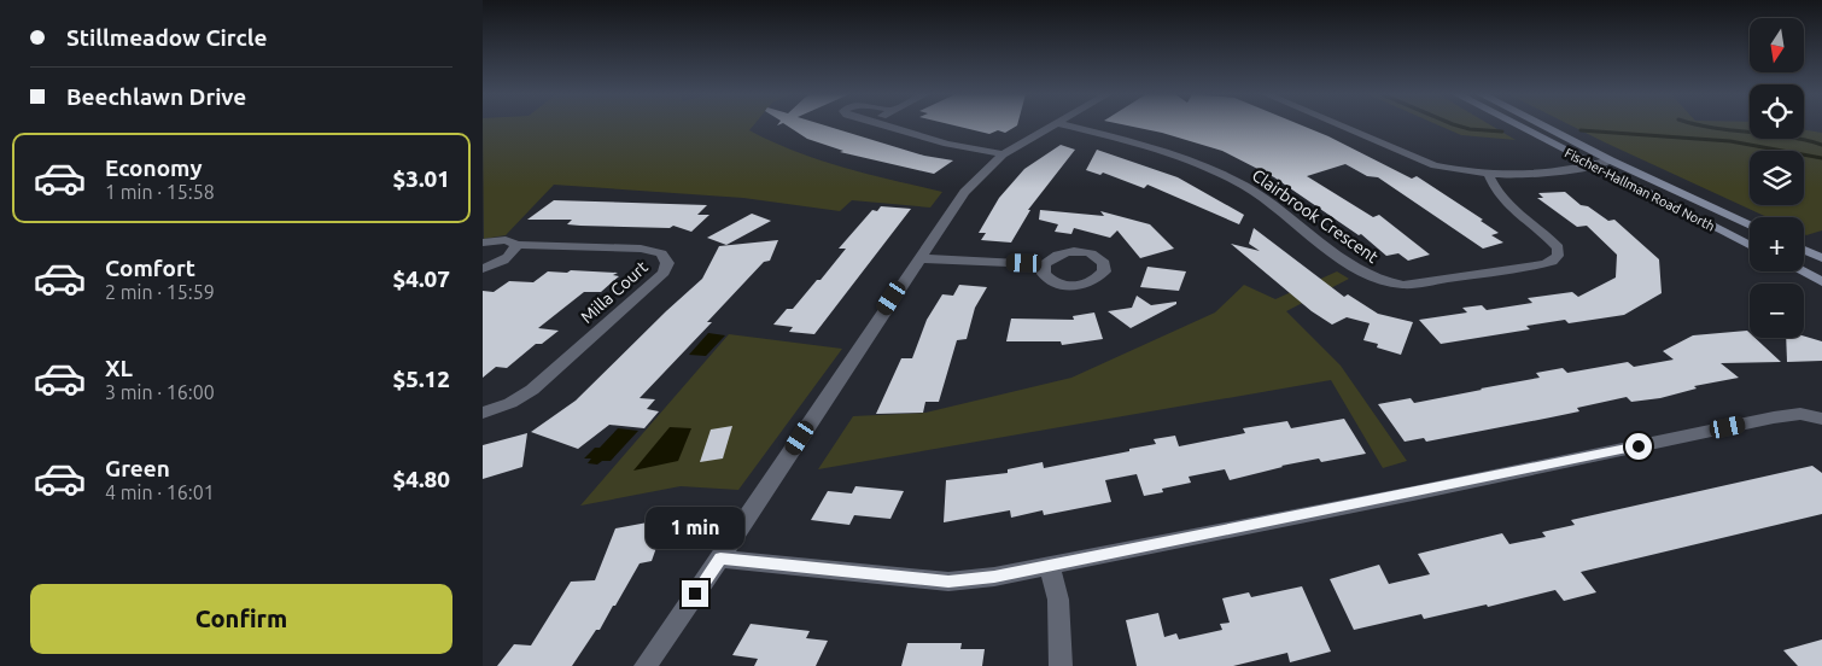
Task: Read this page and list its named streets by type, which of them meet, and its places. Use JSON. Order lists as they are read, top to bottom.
{
  "streets": {
    "main road": ["Fischer-Hallman Road North"],
    "street": ["Clairbrook Crescent", "Milla Court"]
  },
  "north": "bottom",
  "page": {
    "banner": ["Stillmeadow Circle", "Beechlawn Drive"],
    "map_buttons": ["+", "−"],
    "list": [
      {
        "name": "Economy",
        "note": "1 min · 15:58",
        "value": "$3.01"
      },
      {
        "name": "Comfort",
        "note": "2 min · 15:59",
        "value": "$4.07"
      },
      {
        "name": "XL",
        "note": "3 min · 16:00",
        "value": "$5.12"
      },
      {
        "name": "Green",
        "note": "4 min · 16:01",
        "value": "$4.80"
      }
    ],
    "bubble": "1 min",
    "buttons": "Confirm"
  }
}
